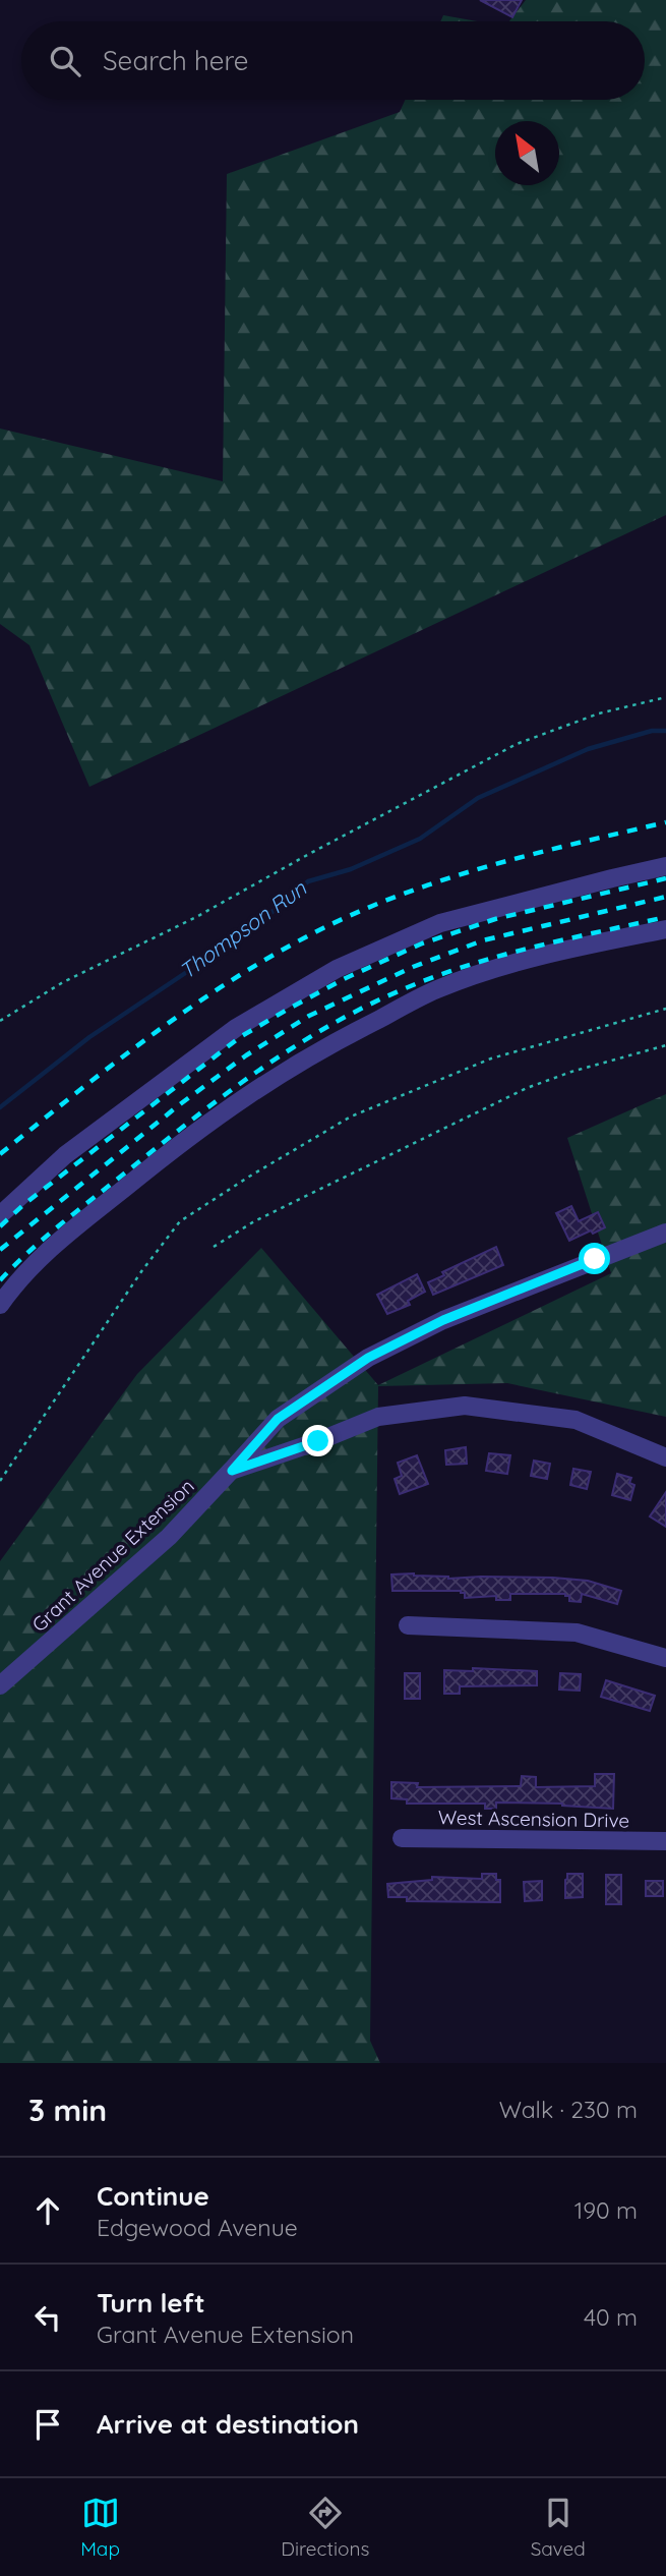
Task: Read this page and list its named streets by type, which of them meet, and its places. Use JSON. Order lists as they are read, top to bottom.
{
  "streets": {
    "street": ["Grant Avenue Extension", "West Ascension Drive"]
  },
  "water": ["Thompson Run"],
  "north": "top left",
  "page": {
    "search": "Search here",
    "heading": ["3 min", "Walk · 230 m"],
    "list": [
      ["Continue", "Edgewood Avenue", "190 m"],
      ["Turn left", "Grant Avenue Extension", "40 m"],
      "Arrive at destination"
    ],
    "nav": ["Map", "Directions", "Saved"]
  }
}
